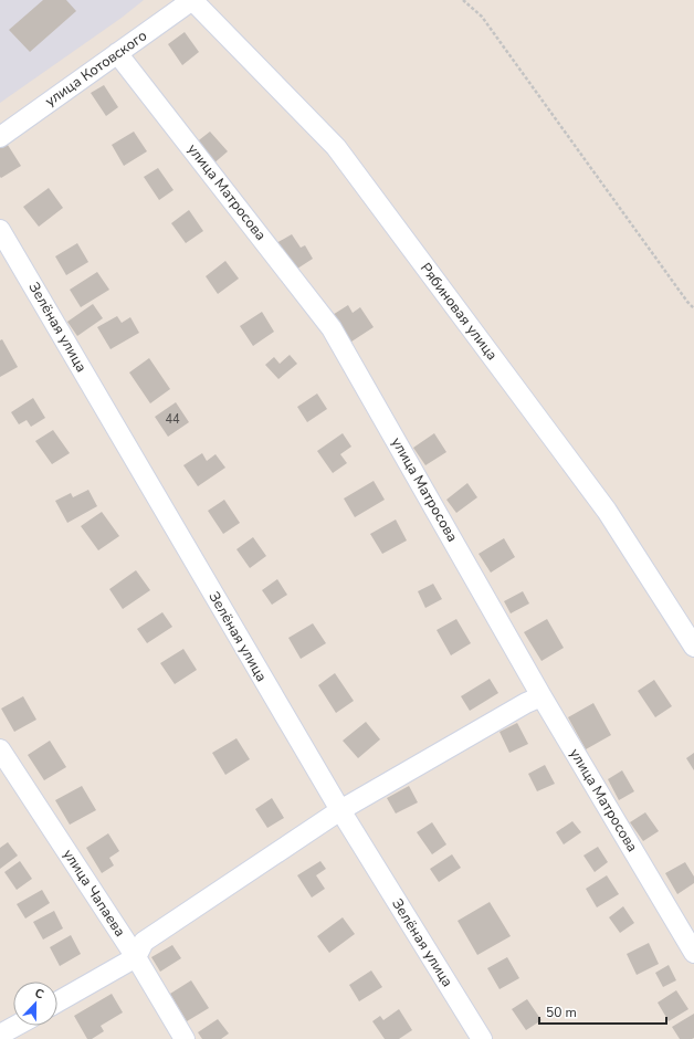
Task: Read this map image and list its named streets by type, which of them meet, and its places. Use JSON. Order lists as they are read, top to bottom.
{
  "streets": {
    "street": [
      "улица Котовского",
      "улица Матросова",
      "Рябиновая улица",
      "Зелёная улица",
      "улица Чапаева"
    ]
  },
  "crossings": [
    ["улица Котовского", "улица Матросова"],
    ["улица Котовского", "Рябиновая улица"]
  ],
  "house_numbers": ["44"],
  "scale_bar": "50 m",
  "north": "top"
}
